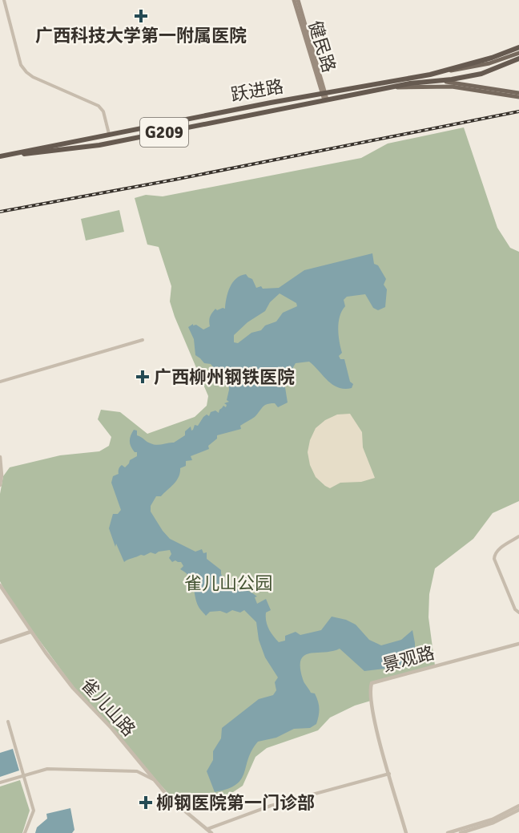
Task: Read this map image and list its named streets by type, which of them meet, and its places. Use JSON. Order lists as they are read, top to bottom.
{
  "streets": {
    "highway": ["跃进路", "G209"],
    "main road": ["健民路"],
    "street": ["景观路", "雀儿山路"]
  },
  "crossings": [
    ["健民路", "跃进路"],
    ["跃进路", "G209"]
  ],
  "parks": ["雀儿山公园"],
  "places": {
    "health": ["广西科技大学第一附属医院", "广西柳州钢铁医院", "柳钢医院第一门诊部"]
  }
}
